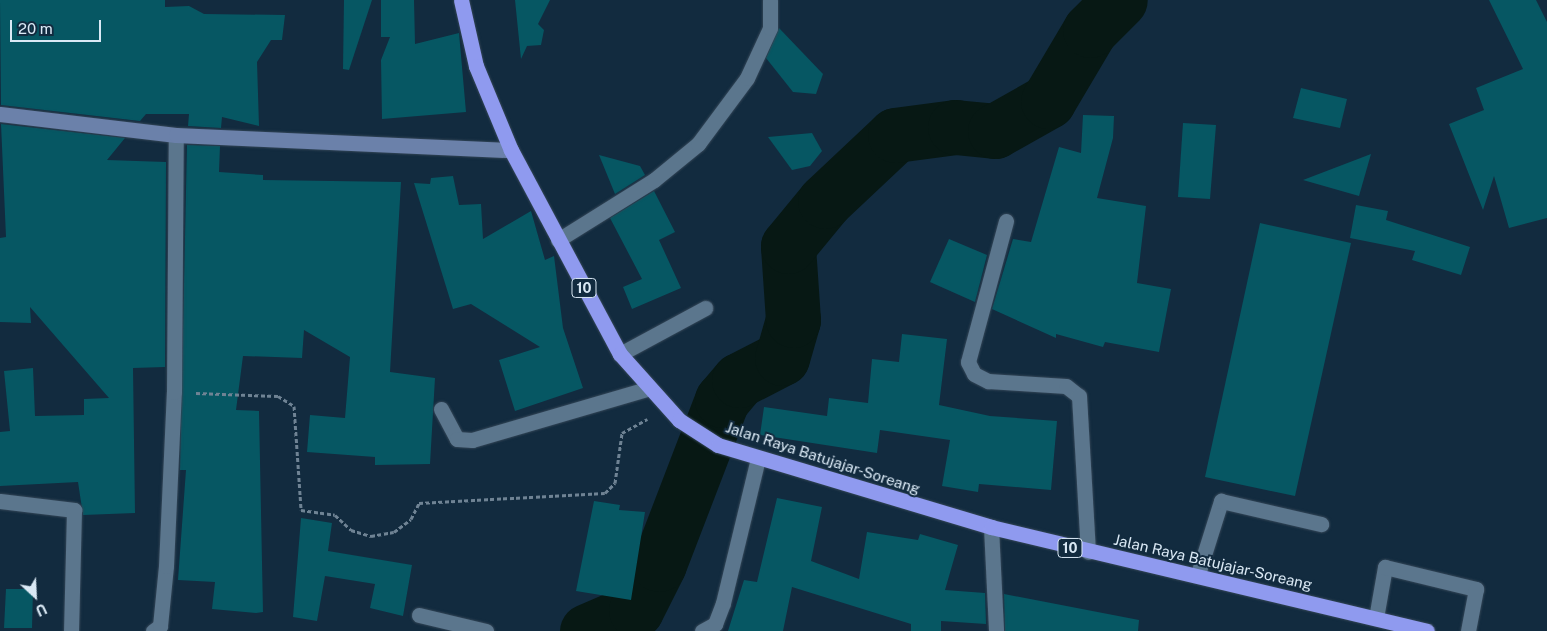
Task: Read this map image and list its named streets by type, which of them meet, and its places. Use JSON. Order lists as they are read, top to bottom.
{
  "streets": {
    "highway": ["10", "Jalan Raya Batujajar-Soreang"]
  },
  "scale_bar": "20 m",
  "north": "bottom right"
}
